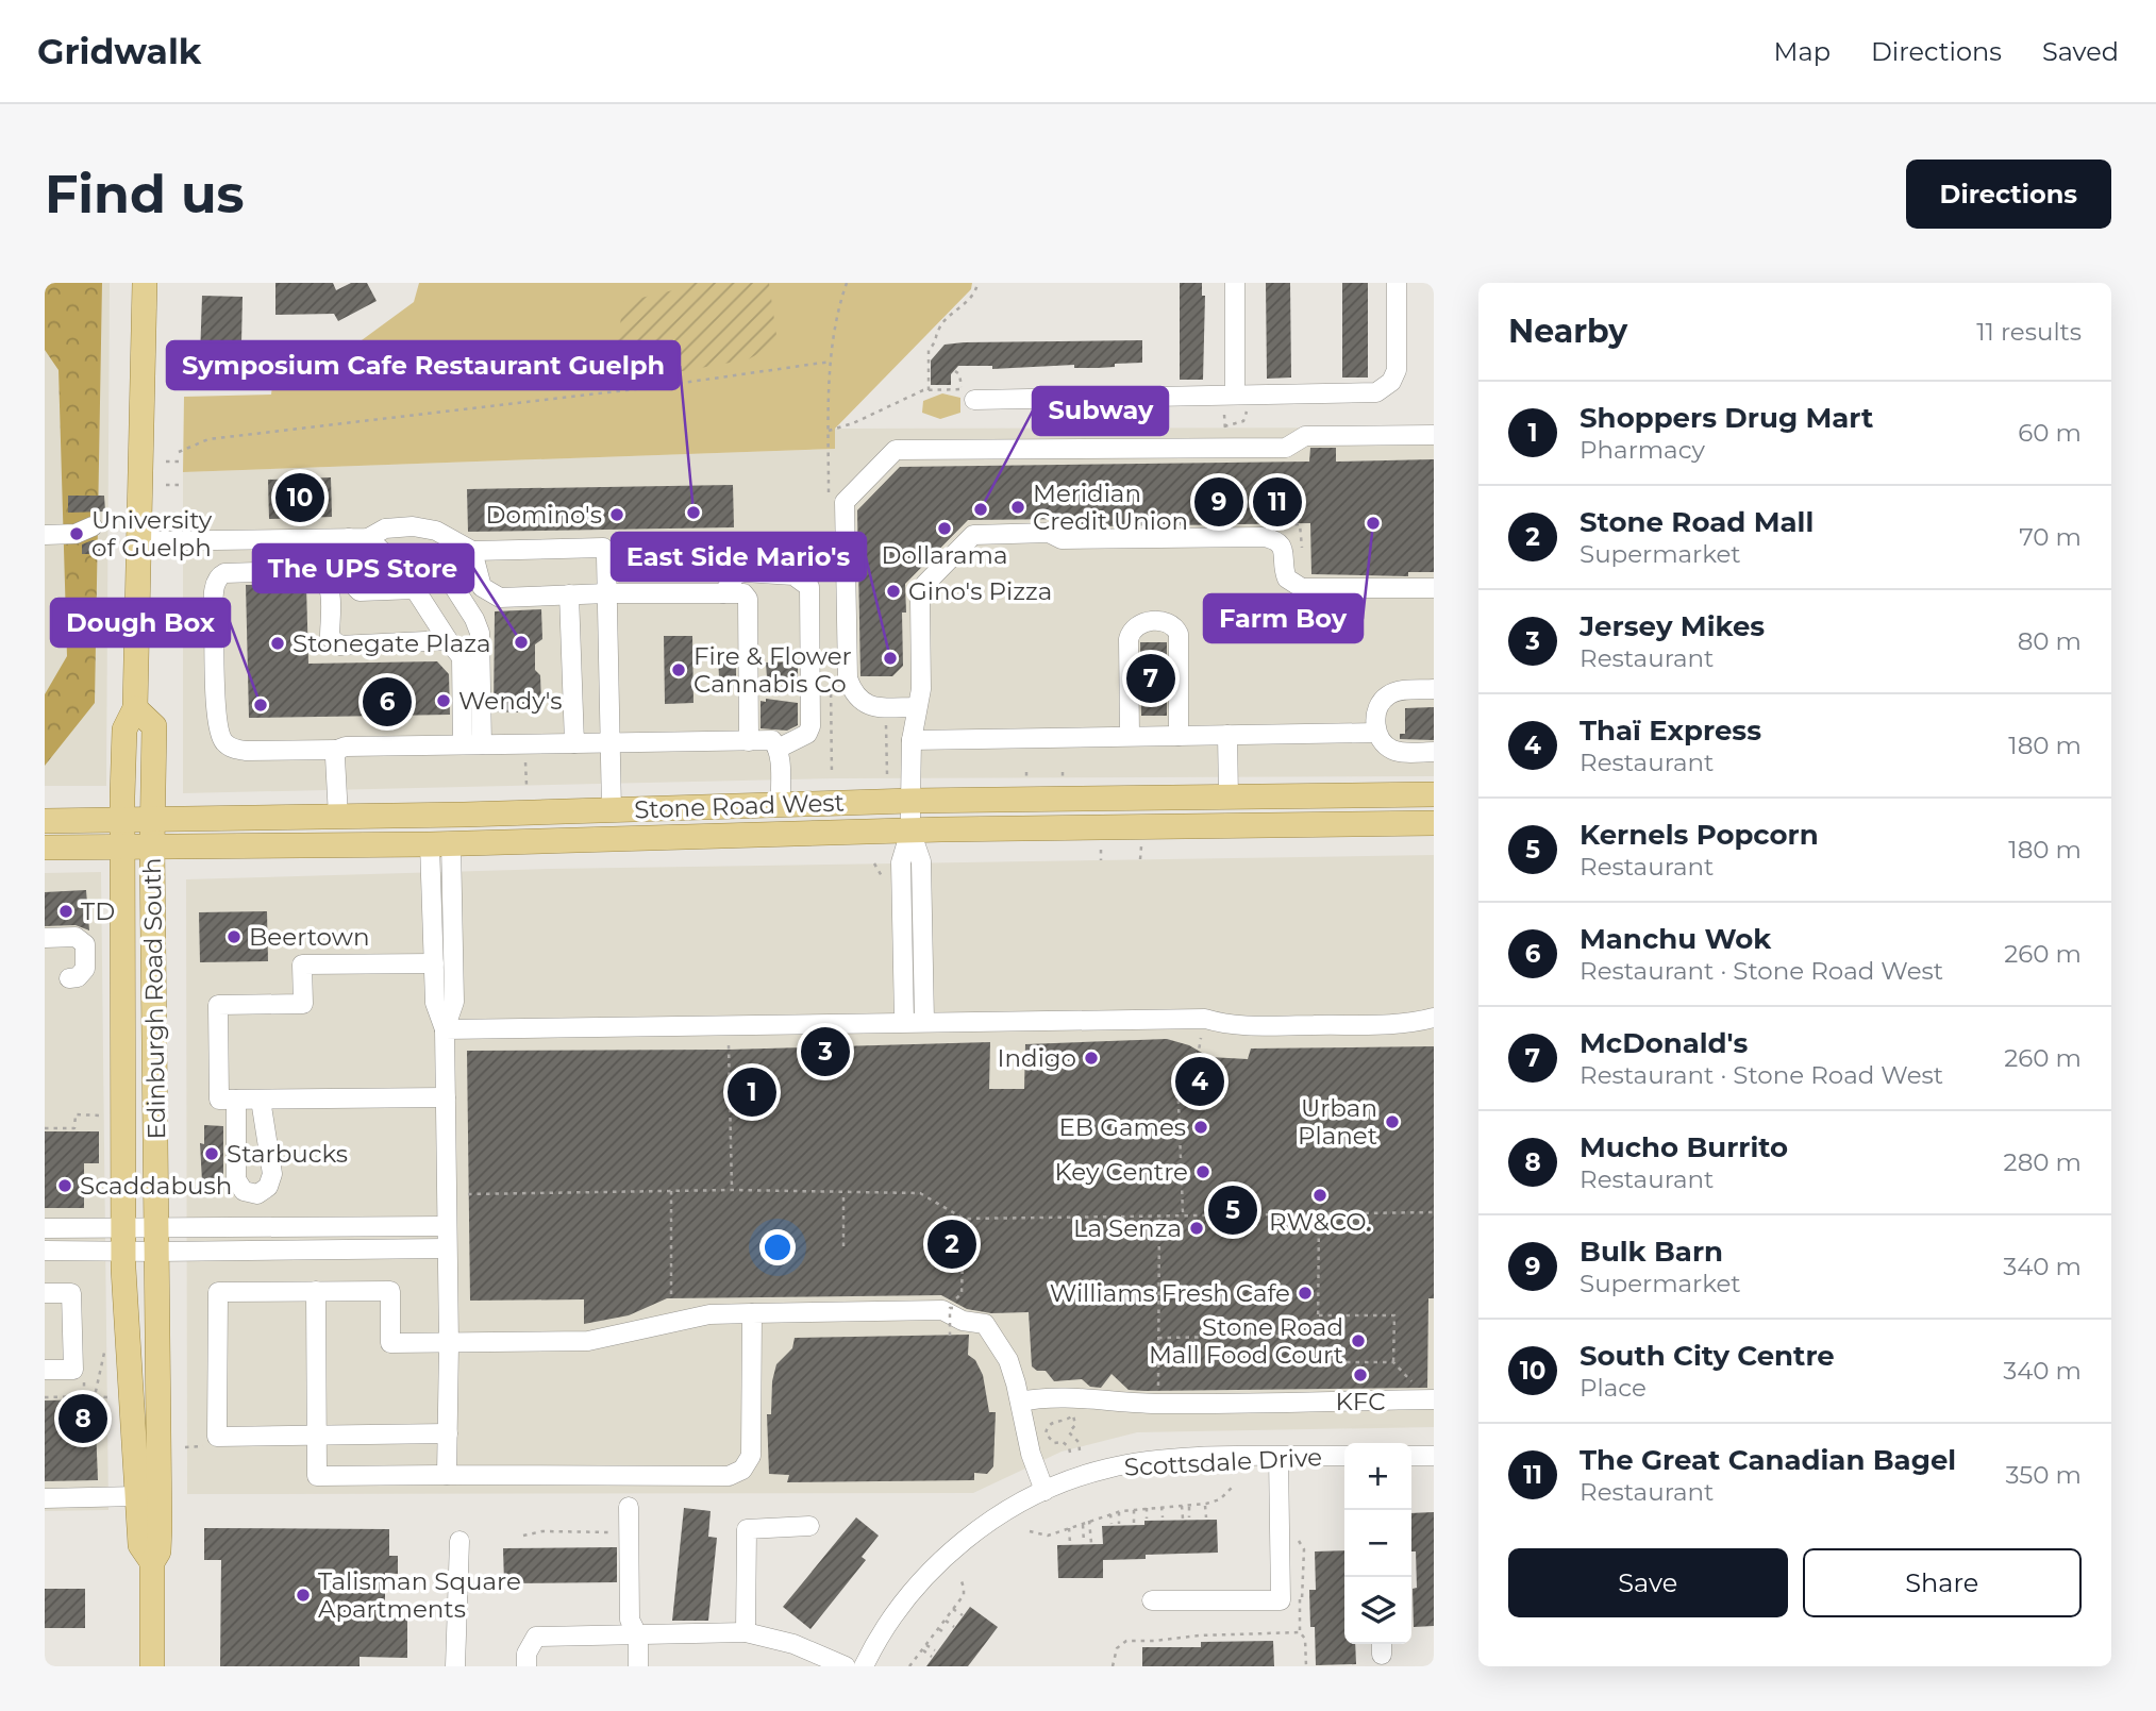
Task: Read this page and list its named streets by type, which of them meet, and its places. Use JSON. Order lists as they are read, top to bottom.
{
  "streets": {
    "main road": ["Stone Road West", "Edinburgh Road South"],
    "street": ["Scottsdale Drive"]
  },
  "crossings": [
    ["Stone Road West", "Edinburgh Road South"]
  ],
  "places": [
    "Meridian Credit Union",
    "Subway",
    "Symposium Cafe Restaurant Guelph",
    "Domino's",
    "Farm Boy",
    "Dollarama",
    "University of Guelph",
    "Gino's Pizza",
    "The UPS Store",
    "Stonegate Plaza",
    "East Side Mario's",
    "Fire & Flower Cannabis Co",
    "Wendy's",
    "Dough Box",
    "TD",
    "Beertown",
    "Indigo",
    "Urban Planet",
    "EB Games",
    "Starbucks",
    "Key Centre",
    "Scaddabush",
    "RW&CO.",
    "La Senza",
    "Williams Fresh Cafe",
    "Stone Road Mall Food Court",
    "KFC",
    "Talisman Square Apartments"
  ],
  "page": {
    "header": "Gridwalk",
    "nav": ["Map", "Directions", "Saved"],
    "buttons": [
      "Directions",
      ["Save", "Share"]
    ],
    "title": "Find us",
    "heading": ["Nearby", "11 results"],
    "list": [
      {
        "mark": "1",
        "name": "Shoppers Drug Mart",
        "note": "Pharmacy",
        "value": "60 m"
      },
      {
        "mark": "2",
        "name": "Stone Road Mall",
        "note": "Supermarket",
        "value": "70 m"
      },
      {
        "mark": "3",
        "name": "Jersey Mikes",
        "note": "Restaurant",
        "value": "80 m"
      },
      {
        "mark": "4",
        "name": "Thaï Express",
        "note": "Restaurant",
        "value": "180 m"
      },
      {
        "mark": "5",
        "name": "Kernels Popcorn",
        "note": "Restaurant",
        "value": "180 m"
      },
      {
        "mark": "6",
        "name": "Manchu Wok",
        "note": "Restaurant · Stone Road West",
        "value": "260 m"
      },
      {
        "mark": "7",
        "name": "McDonald's",
        "note": "Restaurant · Stone Road West",
        "value": "260 m"
      },
      {
        "mark": "8",
        "name": "Mucho Burrito",
        "note": "Restaurant",
        "value": "280 m"
      },
      {
        "mark": "9",
        "name": "Bulk Barn",
        "note": "Supermarket",
        "value": "340 m"
      },
      {
        "mark": "10",
        "name": "South City Centre",
        "note": "Place",
        "value": "340 m"
      },
      {
        "mark": "11",
        "name": "The Great Canadian Bagel",
        "note": "Restaurant",
        "value": "350 m"
      }
    ],
    "pins": [
      "10",
      "9",
      "11",
      "7",
      "6",
      "3",
      "4",
      "1",
      "5",
      "2",
      "8"
    ],
    "map_buttons": ["+", "−"]
  }
}
